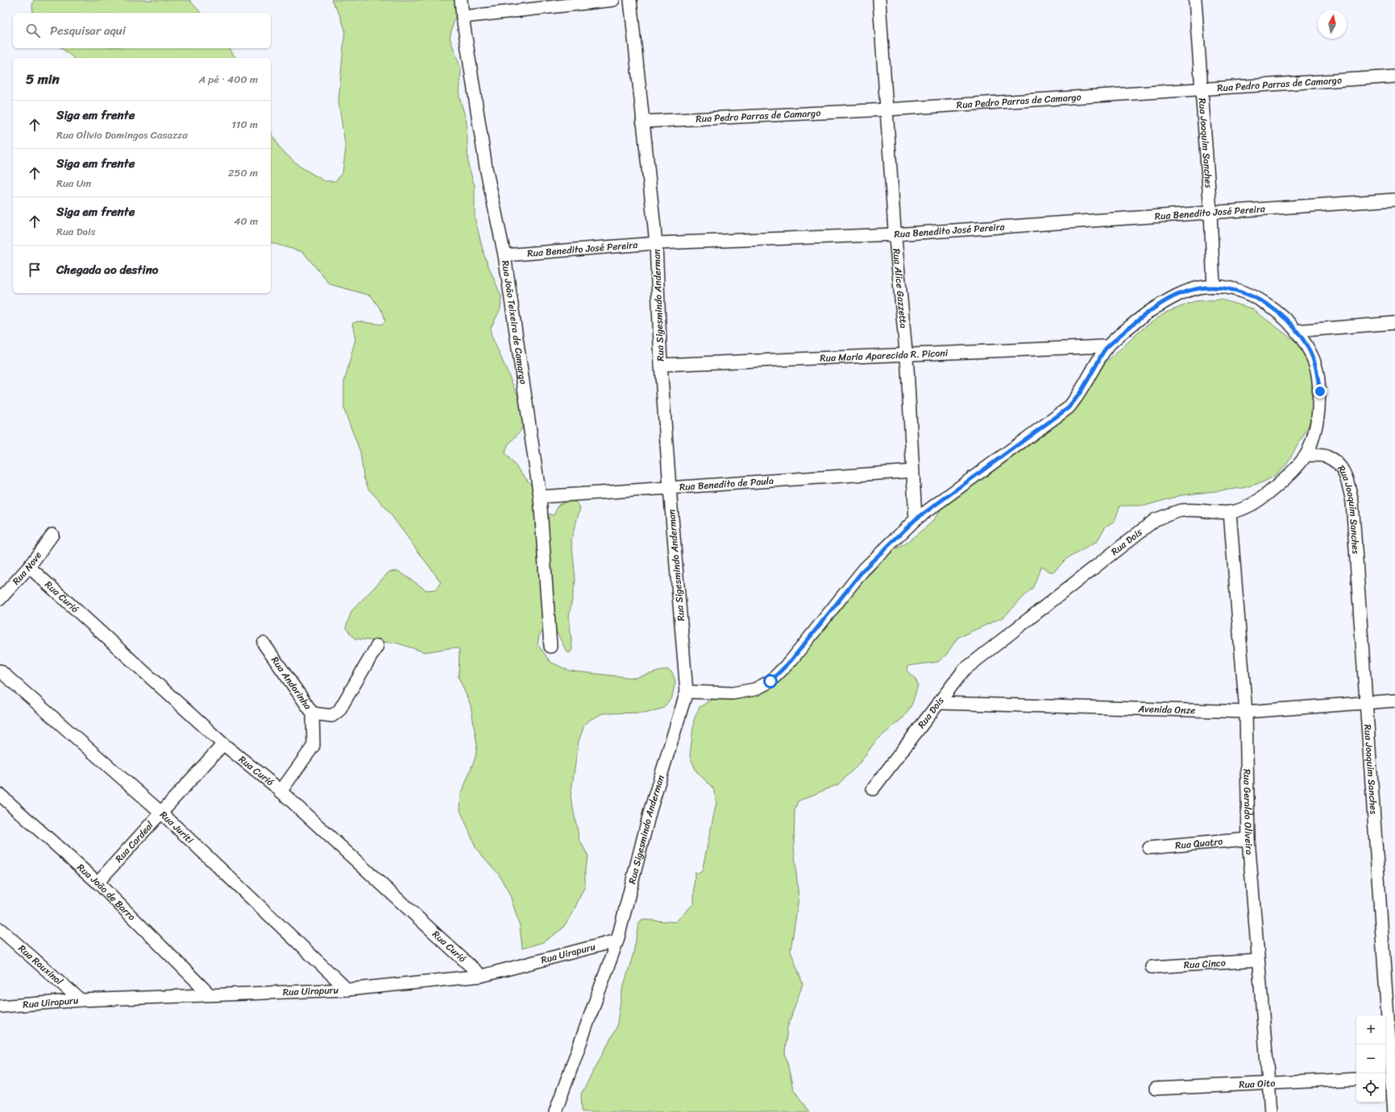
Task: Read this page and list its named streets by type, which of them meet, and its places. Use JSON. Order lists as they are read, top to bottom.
{
  "streets": {
    "street": [
      "Rua Pedro Parras de Camargo",
      "Rua Joaquim Sanches",
      "Rua Benedito José Pereira",
      "Rua Alice Gazzetta",
      "Rua Sigesmindo Anderman",
      "Rua João Teixeira de Camargo",
      "Rua Maria Aparecida R. Piconi",
      "Rua Benedito de Paula",
      "Rua Dois",
      "Rua Nove",
      "Rua Curió",
      "Rua Andorinha",
      "Avenida Onze",
      "Rua Geraldo Oliveira",
      "Rua Juriti",
      "Rua Cardeal",
      "Rua Quatro",
      "Rua João de Barro",
      "Rua Uirapuru",
      "Rua Cinco",
      "Rua Rouxinol",
      "Rua Oito"
    ]
  },
  "crossings": [
    ["Rua Pedro Parras de Camargo", "Rua Joaquim Sanches"],
    ["Rua Pedro Parras de Camargo", "Rua Alice Gazzetta"],
    ["Rua Pedro Parras de Camargo", "Rua Sigesmindo Anderman"],
    ["Rua Joaquim Sanches", "Rua Benedito José Pereira"],
    ["Rua Joaquim Sanches", "Rua Dois"],
    ["Rua Joaquim Sanches", "Avenida Onze"],
    ["Rua Benedito José Pereira", "Rua Alice Gazzetta"],
    ["Rua Benedito José Pereira", "Rua Sigesmindo Anderman"],
    ["Rua Benedito José Pereira", "Rua João Teixeira de Camargo"],
    ["Rua Alice Gazzetta", "Rua Maria Aparecida R. Piconi"],
    ["Rua Alice Gazzetta", "Rua Benedito de Paula"],
    ["Rua Sigesmindo Anderman", "Rua Maria Aparecida R. Piconi"],
    ["Rua Sigesmindo Anderman", "Rua Benedito de Paula"],
    ["Rua Sigesmindo Anderman", "Rua Uirapuru"],
    ["Rua João Teixeira de Camargo", "Rua Benedito de Paula"],
    ["Rua Maria Aparecida R. Piconi", "Rua Dois"],
    ["Rua Dois", "Avenida Onze"],
    ["Rua Dois", "Rua Geraldo Oliveira"],
    ["Rua Nove", "Rua Curió"],
    ["Rua Curió", "Rua Andorinha"],
    ["Rua Curió", "Rua Cardeal"],
    ["Rua Curió", "Rua Uirapuru"],
    ["Avenida Onze", "Rua Geraldo Oliveira"],
    ["Rua Geraldo Oliveira", "Rua Quatro"],
    ["Rua Geraldo Oliveira", "Rua Cinco"],
    ["Rua Geraldo Oliveira", "Rua Oito"],
    ["Rua Juriti", "Rua Cardeal"],
    ["Rua Juriti", "Rua Uirapuru"],
    ["Rua Cardeal", "Rua João de Barro"],
    ["Rua João de Barro", "Rua Uirapuru"],
    ["Rua Uirapuru", "Rua Rouxinol"]
  ],
  "north": "top",
  "page": {
    "search": "Pesquisar aqui",
    "heading": ["5 min", "A pé · 400 m"],
    "list": [
      ["Siga em frente", "Rua Olivio Domingos Casazza", "110 m"],
      ["Siga em frente", "Rua Um", "250 m"],
      ["Siga em frente", "Rua Dois", "40 m"],
      "Chegada ao destino"
    ],
    "map_buttons": ["+", "−"]
  }
}
